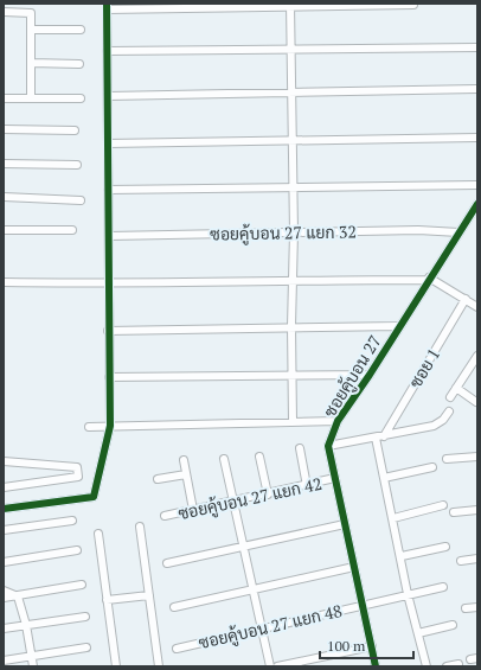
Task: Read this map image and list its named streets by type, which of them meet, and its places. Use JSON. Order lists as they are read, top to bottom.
{
  "streets": {
    "street": [
      "ซอยคู้บอน 27 แยก 32",
      "ซอย 1",
      "ซอยคู้บอน 27",
      "ซอยคู้บอน 27 แยก 42",
      "ซอยคู้บอน 27 แยก 48"
    ]
  },
  "crossings": [
    ["ซอยคู้บอน 27 แยก 32", "ซอยคู้บอน 27"]
  ],
  "scale_bar": "100 m"
}
